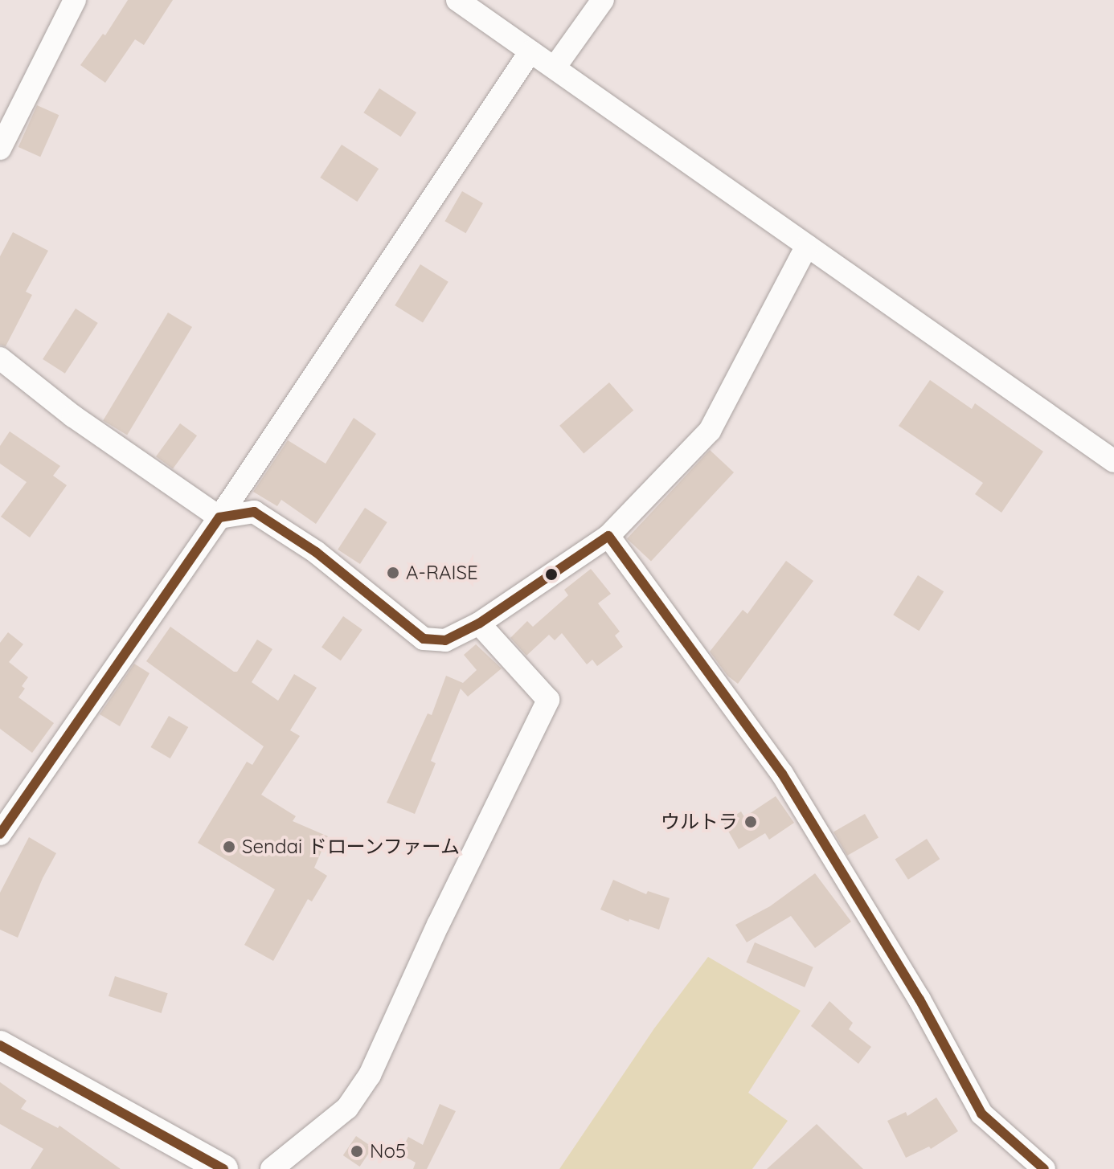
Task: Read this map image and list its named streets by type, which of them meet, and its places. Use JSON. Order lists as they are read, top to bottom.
{
  "places": [
    "A-RAISE",
    "ウルトラ",
    "Sendai ドローンファーム",
    "No5"
  ]
}
